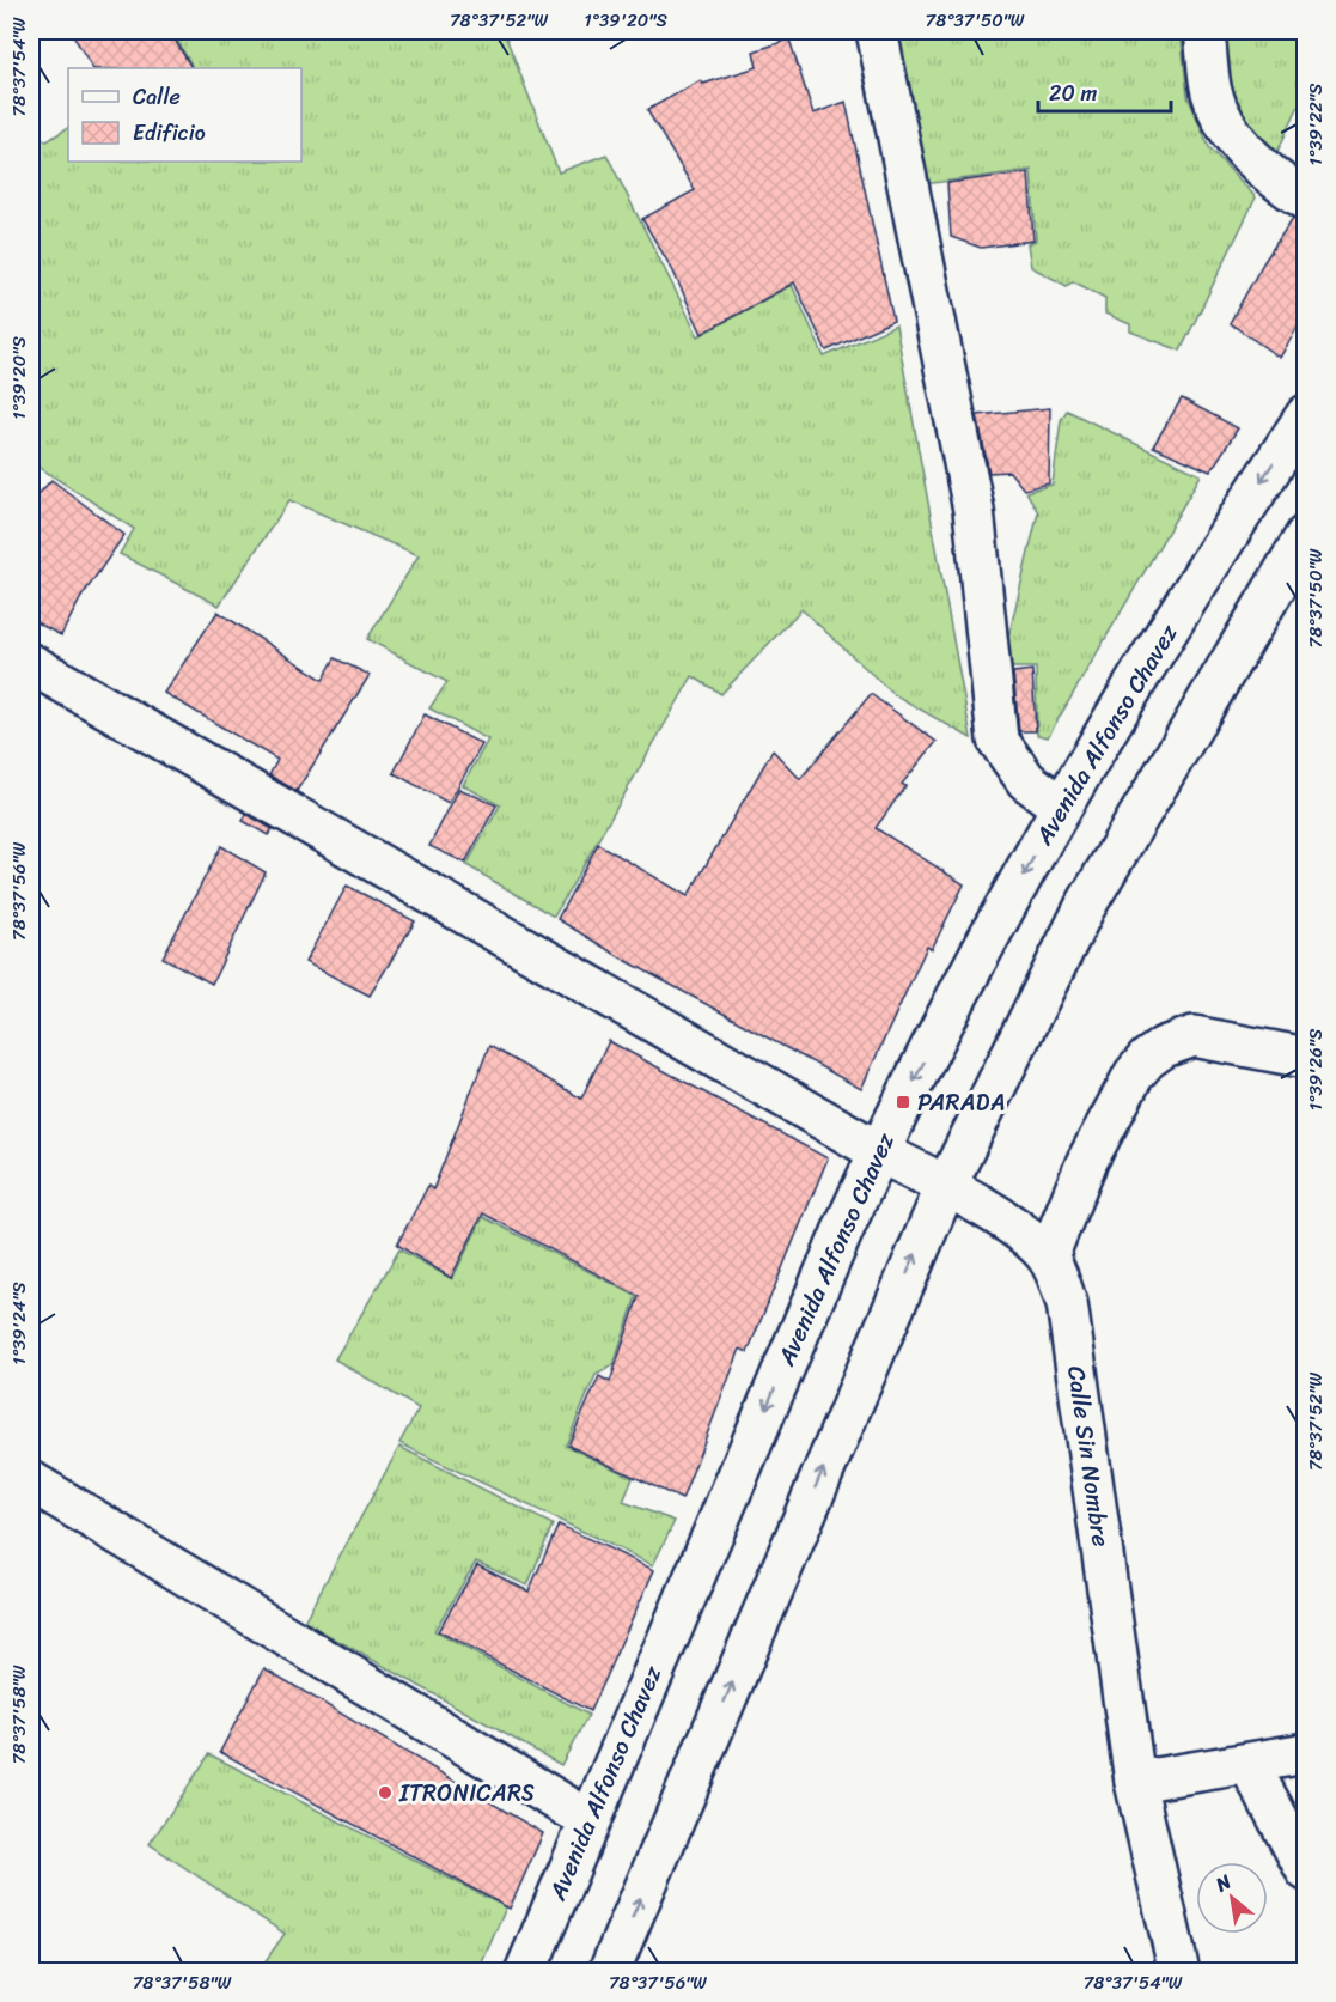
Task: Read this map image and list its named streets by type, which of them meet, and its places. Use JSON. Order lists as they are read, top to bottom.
{
  "streets": {
    "street": ["Avenida Alfonso Chavez", "Calle Sin Nombre"]
  },
  "crossings": [
    ["Avenida Alfonso Chavez", "Calle Sin Nombre"]
  ],
  "places": {
    "transit": ["PARADA"],
    "other": ["ITRONICARS"]
  },
  "legend": ["Calle", "Edificio"],
  "scale_bar": "20 m",
  "north": "top left",
  "coordinates": [
    "78°37'52\"W",
    "1°39'20\"S",
    "78°37'50\"W",
    "78°37'54\"W",
    "1°39'22\"S",
    "78°37'56\"W",
    "1°39'26\"S",
    "1°39'24\"S",
    "78°37'58\"W"
  ]
}
